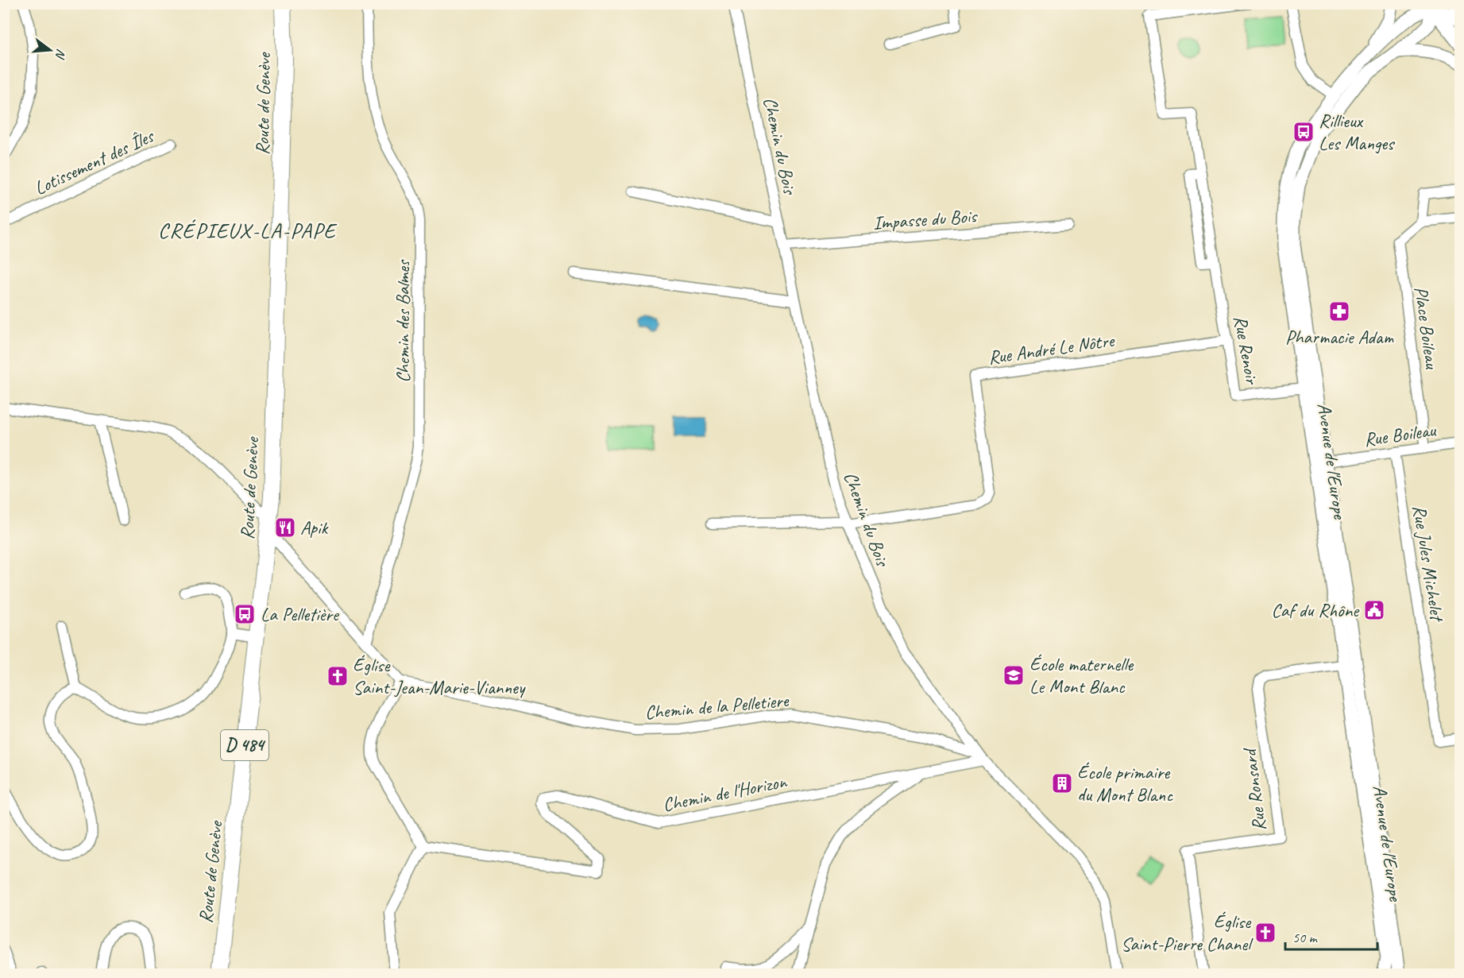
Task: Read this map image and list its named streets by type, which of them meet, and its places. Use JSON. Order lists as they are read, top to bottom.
{
  "streets": {
    "main road": ["Route de Genève", "D 484"],
    "street": [
      "Chemin du Bois",
      "Lotissement des Îles",
      "Impasse du Bois",
      "Chemin des Balmes",
      "Place Boileau",
      "Rue André Le Nôtre",
      "Rue Renoir",
      "Rue Boileau",
      "Avenue de l'Europe",
      "Rue Jules Michelet",
      "Chemin de la Pelletiere",
      "Rue Ronsard",
      "Chemin de l'Horizon"
    ]
  },
  "crossings": [
    ["Chemin du Bois", "Impasse du Bois"],
    ["Chemin du Bois", "Rue André Le Nôtre"],
    ["Chemin du Bois", "Chemin de la Pelletiere"],
    ["Chemin du Bois", "Chemin de l'Horizon"],
    ["Place Boileau", "Rue Boileau"],
    ["Rue André Le Nôtre", "Rue Renoir"],
    ["Rue Renoir", "Avenue de l'Europe"],
    ["Rue Boileau", "Avenue de l'Europe"],
    ["Rue Boileau", "Rue Jules Michelet"],
    ["Avenue de l'Europe", "Rue Ronsard"],
    ["Chemin de la Pelletiere", "Chemin de l'Horizon"]
  ],
  "districts": ["CRÉPIEUX-LA-PAPE"],
  "places": {
    "bus stop": ["Rillieux Les Manges", "La Pelletière"],
    "pharmacy": ["Pharmacie Adam"],
    "restaurant": ["Apik"],
    "public building": ["Caf du Rhône"],
    "school or university": ["École maternelle Le Mont Blanc"],
    "church": ["Église Saint-Jean-Marie-Vianney", "Église Saint-Pierre Chanel"],
    "building": ["École primaire du Mont Blanc"]
  },
  "scale_bar": "50 m",
  "north": "right"
}
